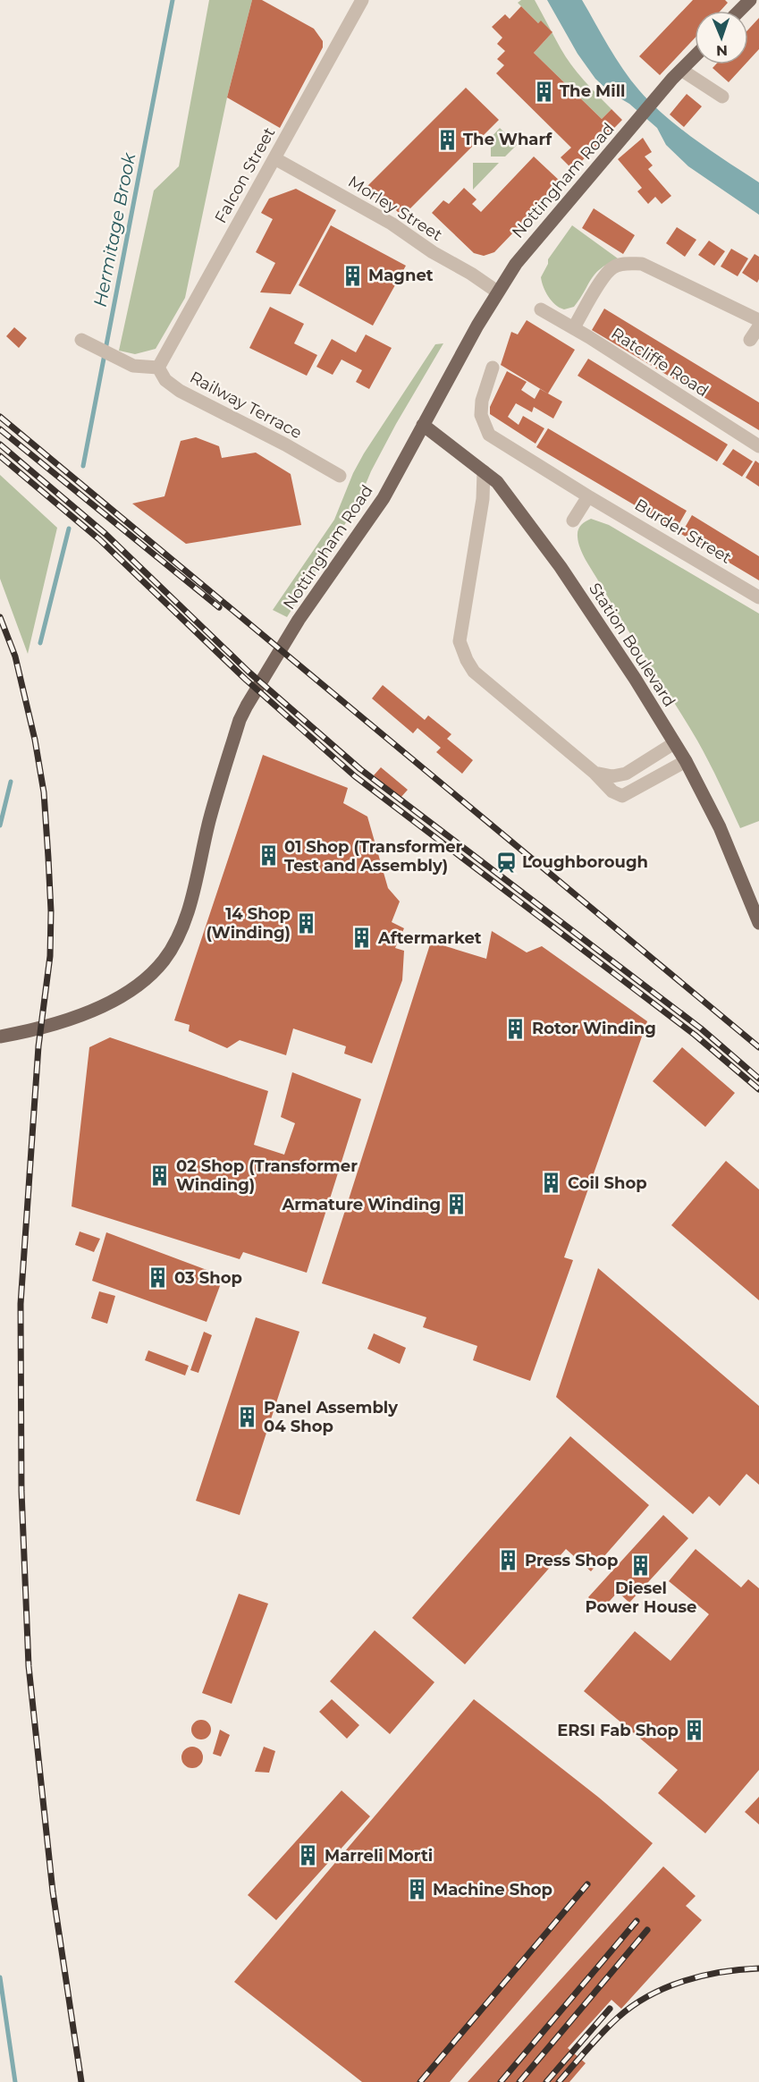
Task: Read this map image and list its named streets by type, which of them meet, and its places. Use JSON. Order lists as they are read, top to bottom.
{
  "streets": {
    "main road": ["Nottingham Road", "Station Boulevard"],
    "street": [
      "Falcon Street",
      "Morley Street",
      "Ratcliffe Road",
      "Railway Terrace",
      "Burder Street"
    ]
  },
  "crossings": [
    ["Falcon Street", "Morley Street"],
    ["Falcon Street", "Railway Terrace"],
    ["Nottingham Road", "Morley Street"],
    ["Nottingham Road", "Station Boulevard"]
  ],
  "water": ["Hermitage Brook"],
  "places": {
    "building": [
      "The Mill",
      "The Wharf",
      "Magnet",
      "01 Shop (Transformer Test and Assembly)",
      "14 Shop (Winding)",
      "Aftermarket",
      "Rotor Winding",
      "02 Shop (Transformer Winding)",
      "Coil Shop",
      "Armature Winding",
      "03 Shop",
      "Panel Assembly 04 Shop",
      "Press Shop",
      "Diesel Power House",
      "ERSI Fab Shop",
      "Marreli Morti",
      "Machine Shop"
    ],
    "station": ["Loughborough"]
  },
  "north": "bottom"
}
